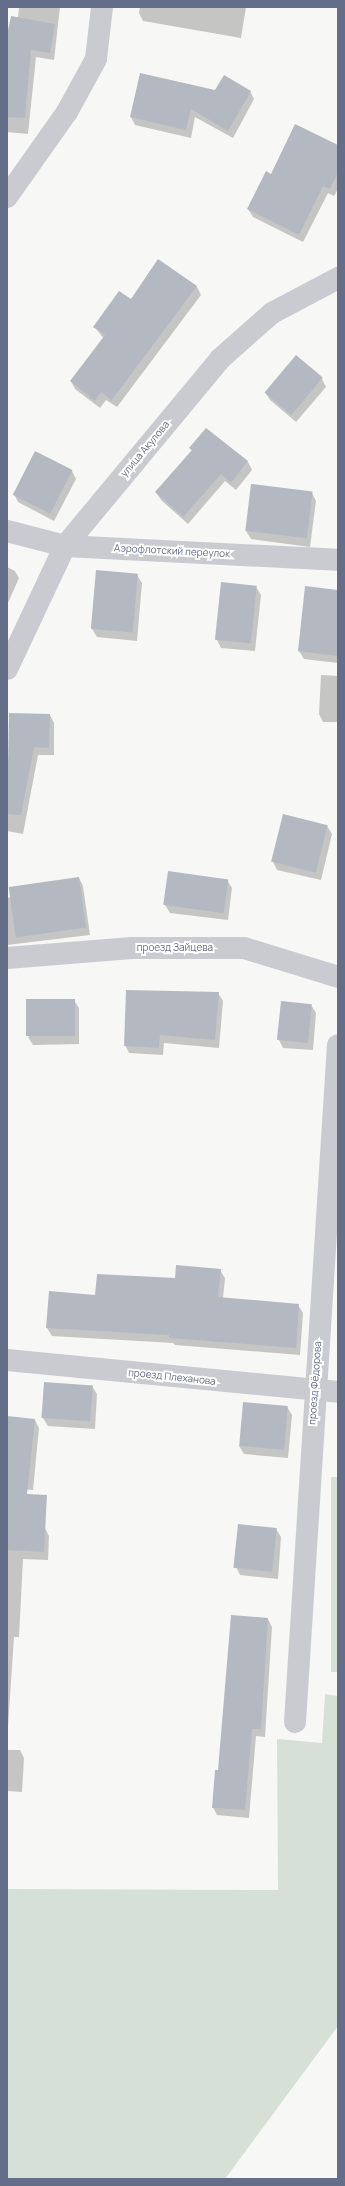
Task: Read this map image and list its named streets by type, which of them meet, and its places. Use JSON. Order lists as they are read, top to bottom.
{
  "streets": {
    "street": [
      "улица Акулова",
      "Аэрофлотский переулок",
      "проезд Зайцева",
      "проезд Плеханова",
      "проезд Фёдорова"
    ]
  },
  "crossings": [
    ["улица Акулова", "Аэрофлотский переулок"],
    ["проезд Плеханова", "проезд Фёдорова"]
  ]
}
